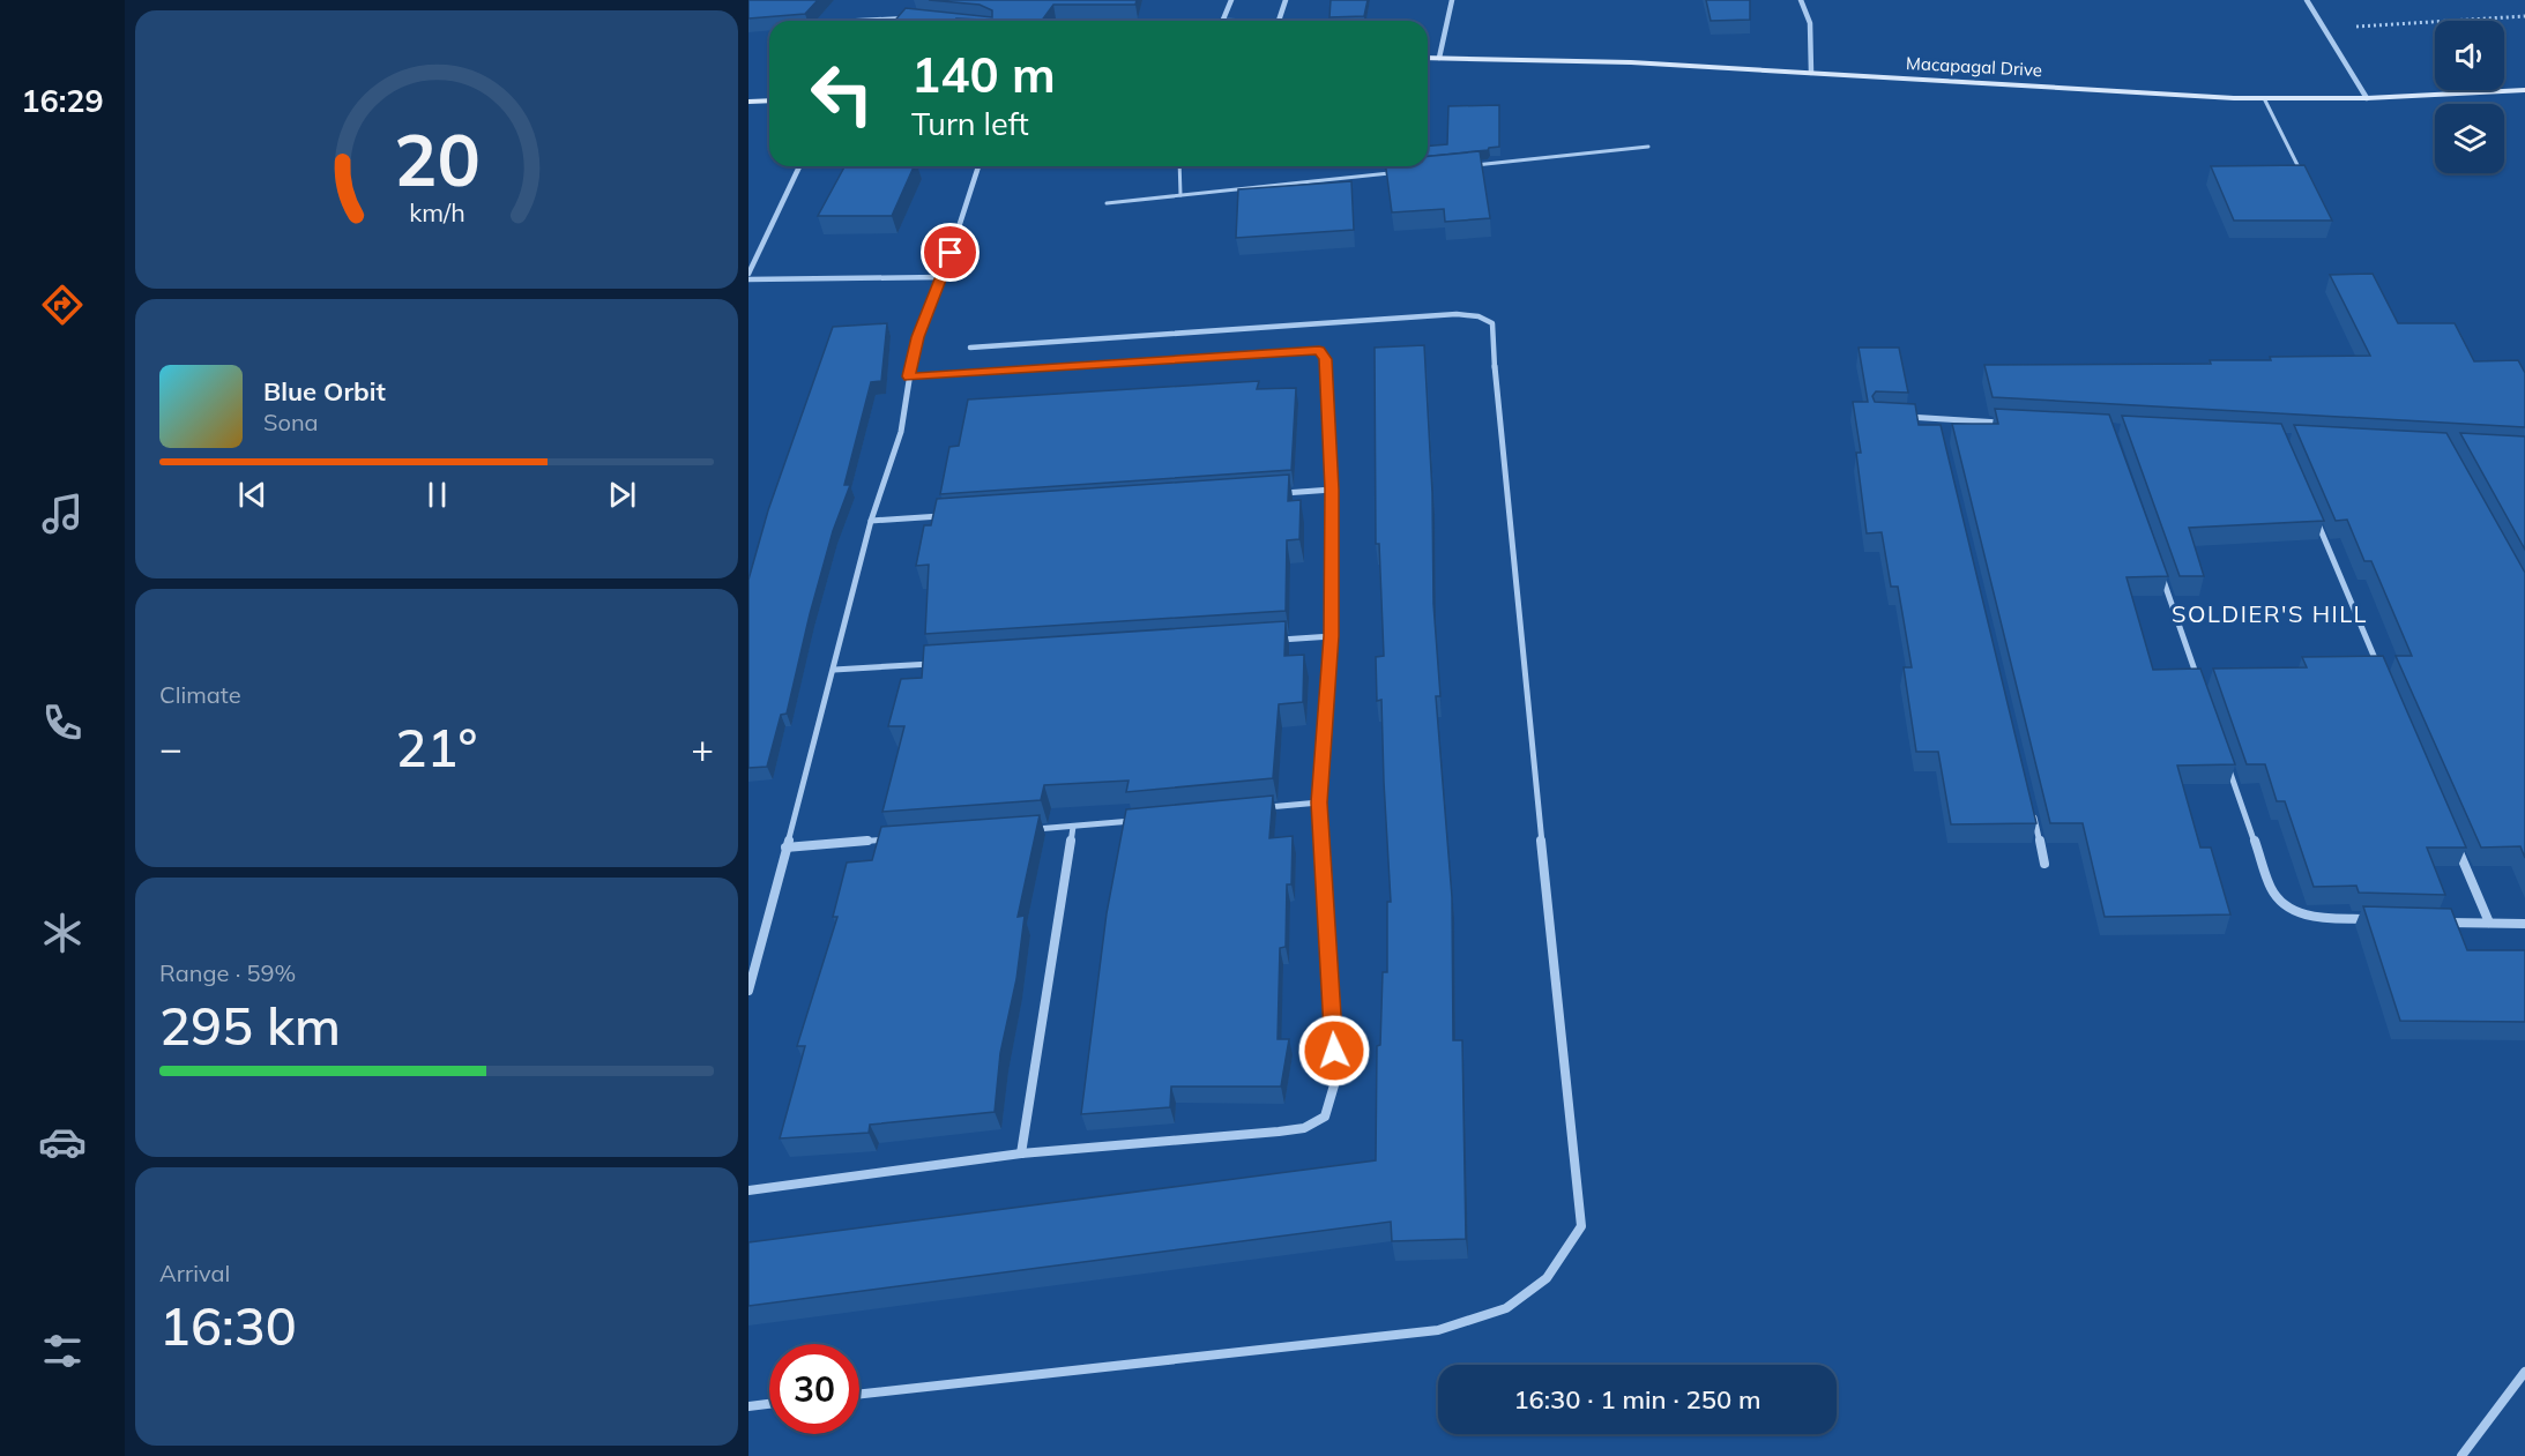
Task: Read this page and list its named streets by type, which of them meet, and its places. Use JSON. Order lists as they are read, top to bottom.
{
  "streets": {
    "main road": ["Macapagal Drive"]
  },
  "districts": ["SOLDIER'S HILL"],
  "page": {
    "tabs": "16:29",
    "turn": ["140 m", "Turn left"],
    "song": ["Blue Orbit", "Sona"],
    "tile": [
      "Climate",
      ["Range · 59%", "295 km"],
      ["Arrival", "16:30"]
    ],
    "heat": ["−", "21°", "+"],
    "limit": "30",
    "trip": "16:30 · 1 min · 250 m",
    "gauge": ["20", "km/h"]
  }
}
